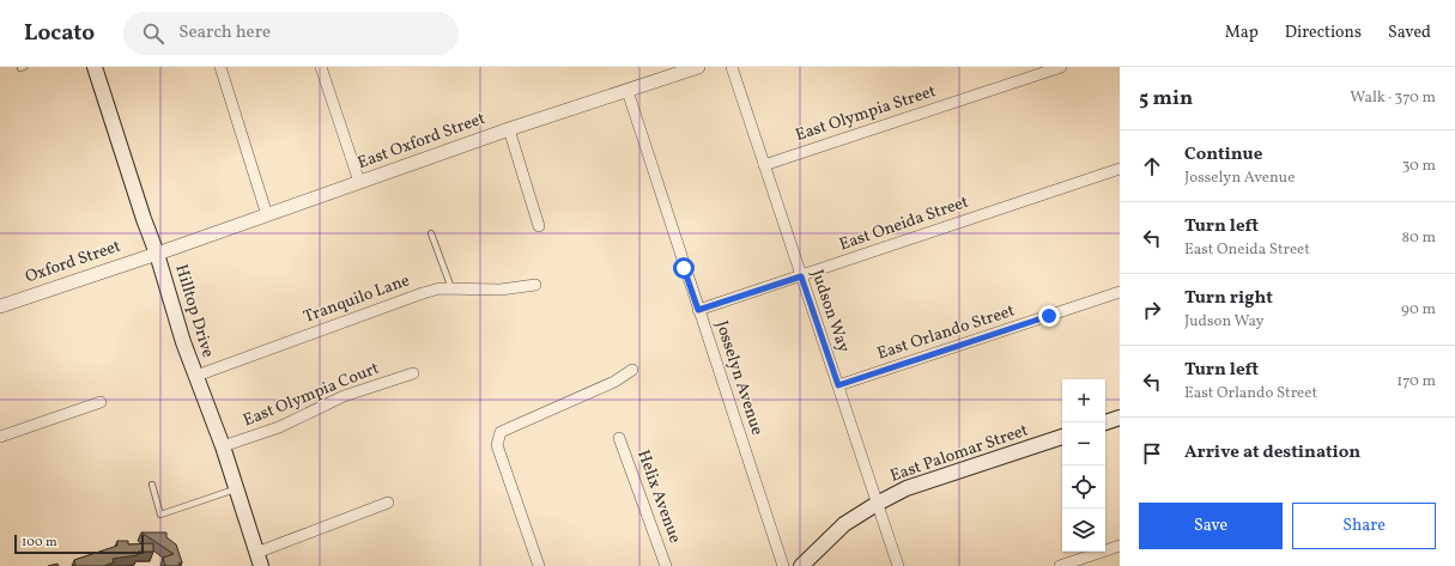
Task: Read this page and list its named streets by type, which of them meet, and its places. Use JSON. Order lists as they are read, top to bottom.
{
  "streets": {
    "main road": ["Hilltop Drive", "East Palomar Street"],
    "street": [
      "East Olympia Street",
      "East Oxford Street",
      "East Oneida Street",
      "Oxford Street",
      "Tranquilo Lane",
      "Judson Way",
      "East Orlando Street",
      "Josselyn Avenue",
      "East Olympia Court",
      "Helix Avenue"
    ]
  },
  "crossings": [
    ["East Olympia Street", "Judson Way"],
    ["East Oxford Street", "Oxford Street"],
    ["East Oxford Street", "Hilltop Drive"],
    ["East Oxford Street", "Josselyn Avenue"],
    ["East Oneida Street", "Judson Way"],
    ["East Oneida Street", "Josselyn Avenue"],
    ["Oxford Street", "Hilltop Drive"],
    ["Tranquilo Lane", "Hilltop Drive"],
    ["Hilltop Drive", "East Olympia Court"],
    ["Judson Way", "East Orlando Street"],
    ["Judson Way", "East Palomar Street"]
  ],
  "scale_bar": "100 m",
  "page": {
    "header": "Locato",
    "search": "Search here",
    "nav": ["Map", "Directions", "Saved"],
    "heading": ["5 min", "Walk · 370 m"],
    "list": [
      ["Continue", "Josselyn Avenue", "30 m"],
      ["Turn left", "East Oneida Street", "80 m"],
      ["Turn right", "Judson Way", "90 m"],
      ["Turn left", "East Orlando Street", "170 m"],
      "Arrive at destination"
    ],
    "map_buttons": ["+", "−"],
    "buttons": ["Save", "Share"],
    "scale": "100 m"
  }
}
